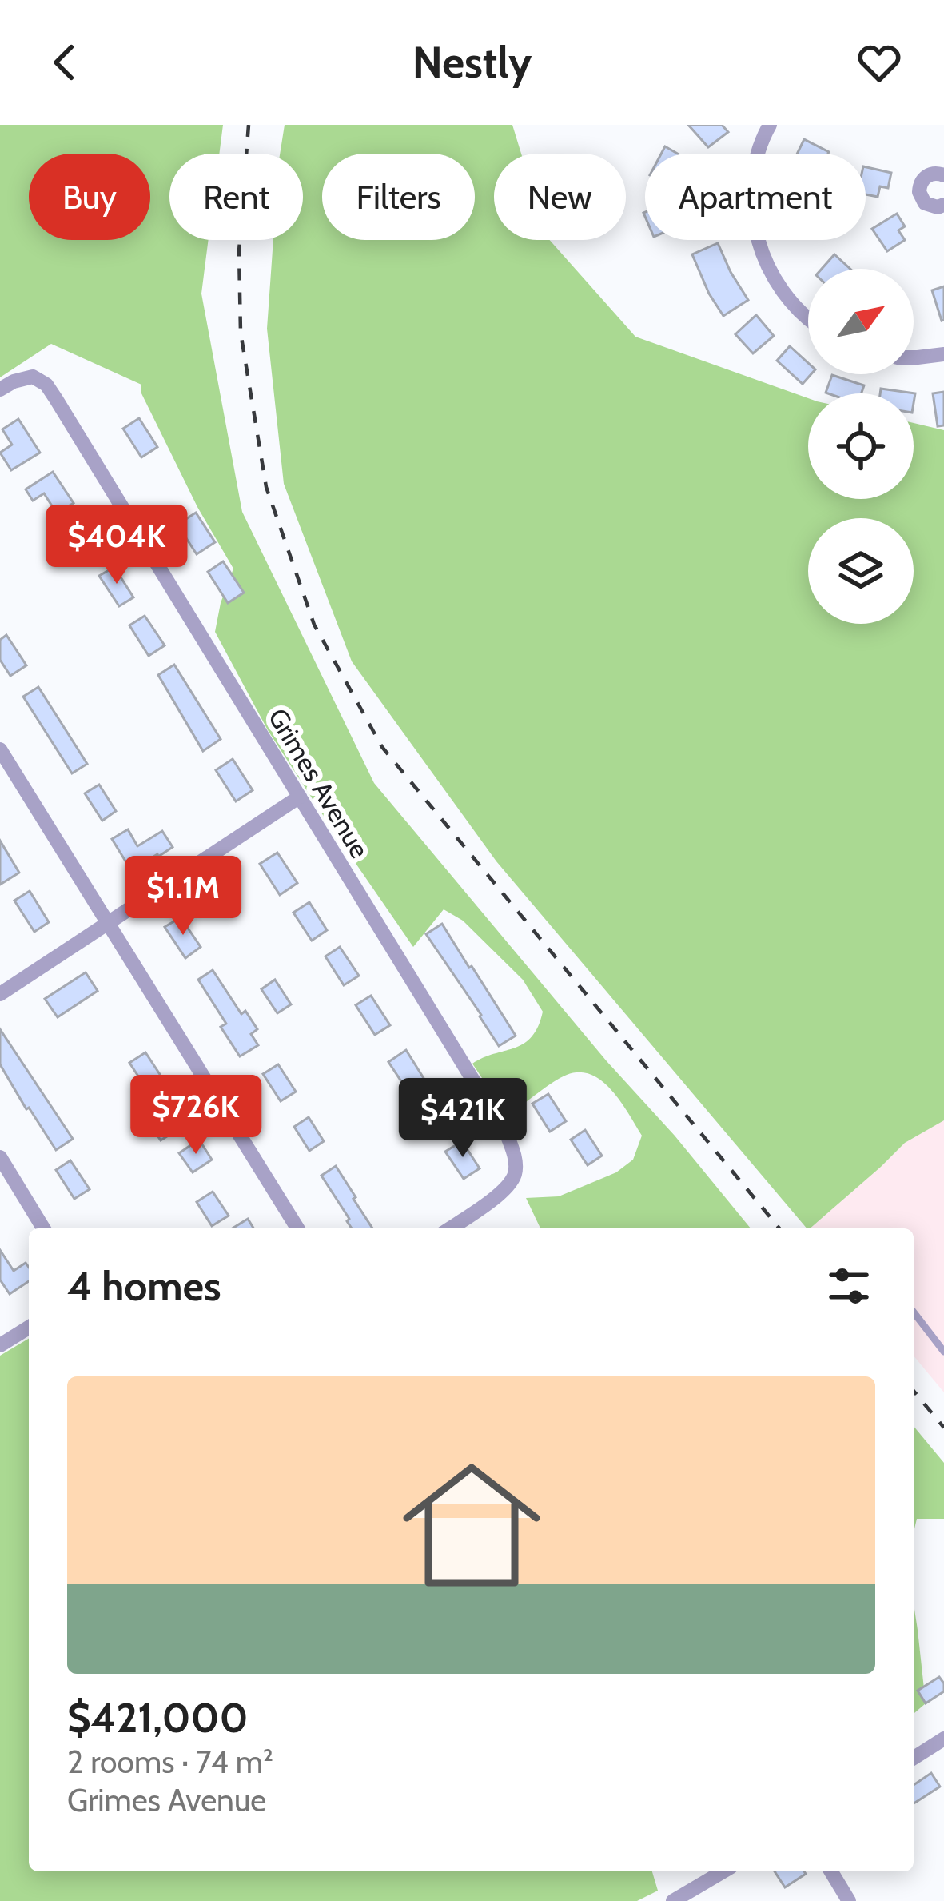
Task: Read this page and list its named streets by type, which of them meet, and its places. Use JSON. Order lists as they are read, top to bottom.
{
  "streets": {
    "street": ["Grimes Avenue"]
  },
  "north": "top right",
  "page": {
    "header": "Nestly",
    "chip": [
      "Buy",
      "Rent",
      "Filters",
      "New",
      "Apartment"
    ],
    "price": [
      "$404K",
      "$1.1M",
      "$726K",
      "$421K"
    ],
    "heading": "4 homes",
    "list": [
      {
        "name": "$421,000",
        "note": "2 rooms · 74 m² · Grimes Avenue"
      }
    ]
  }
}
